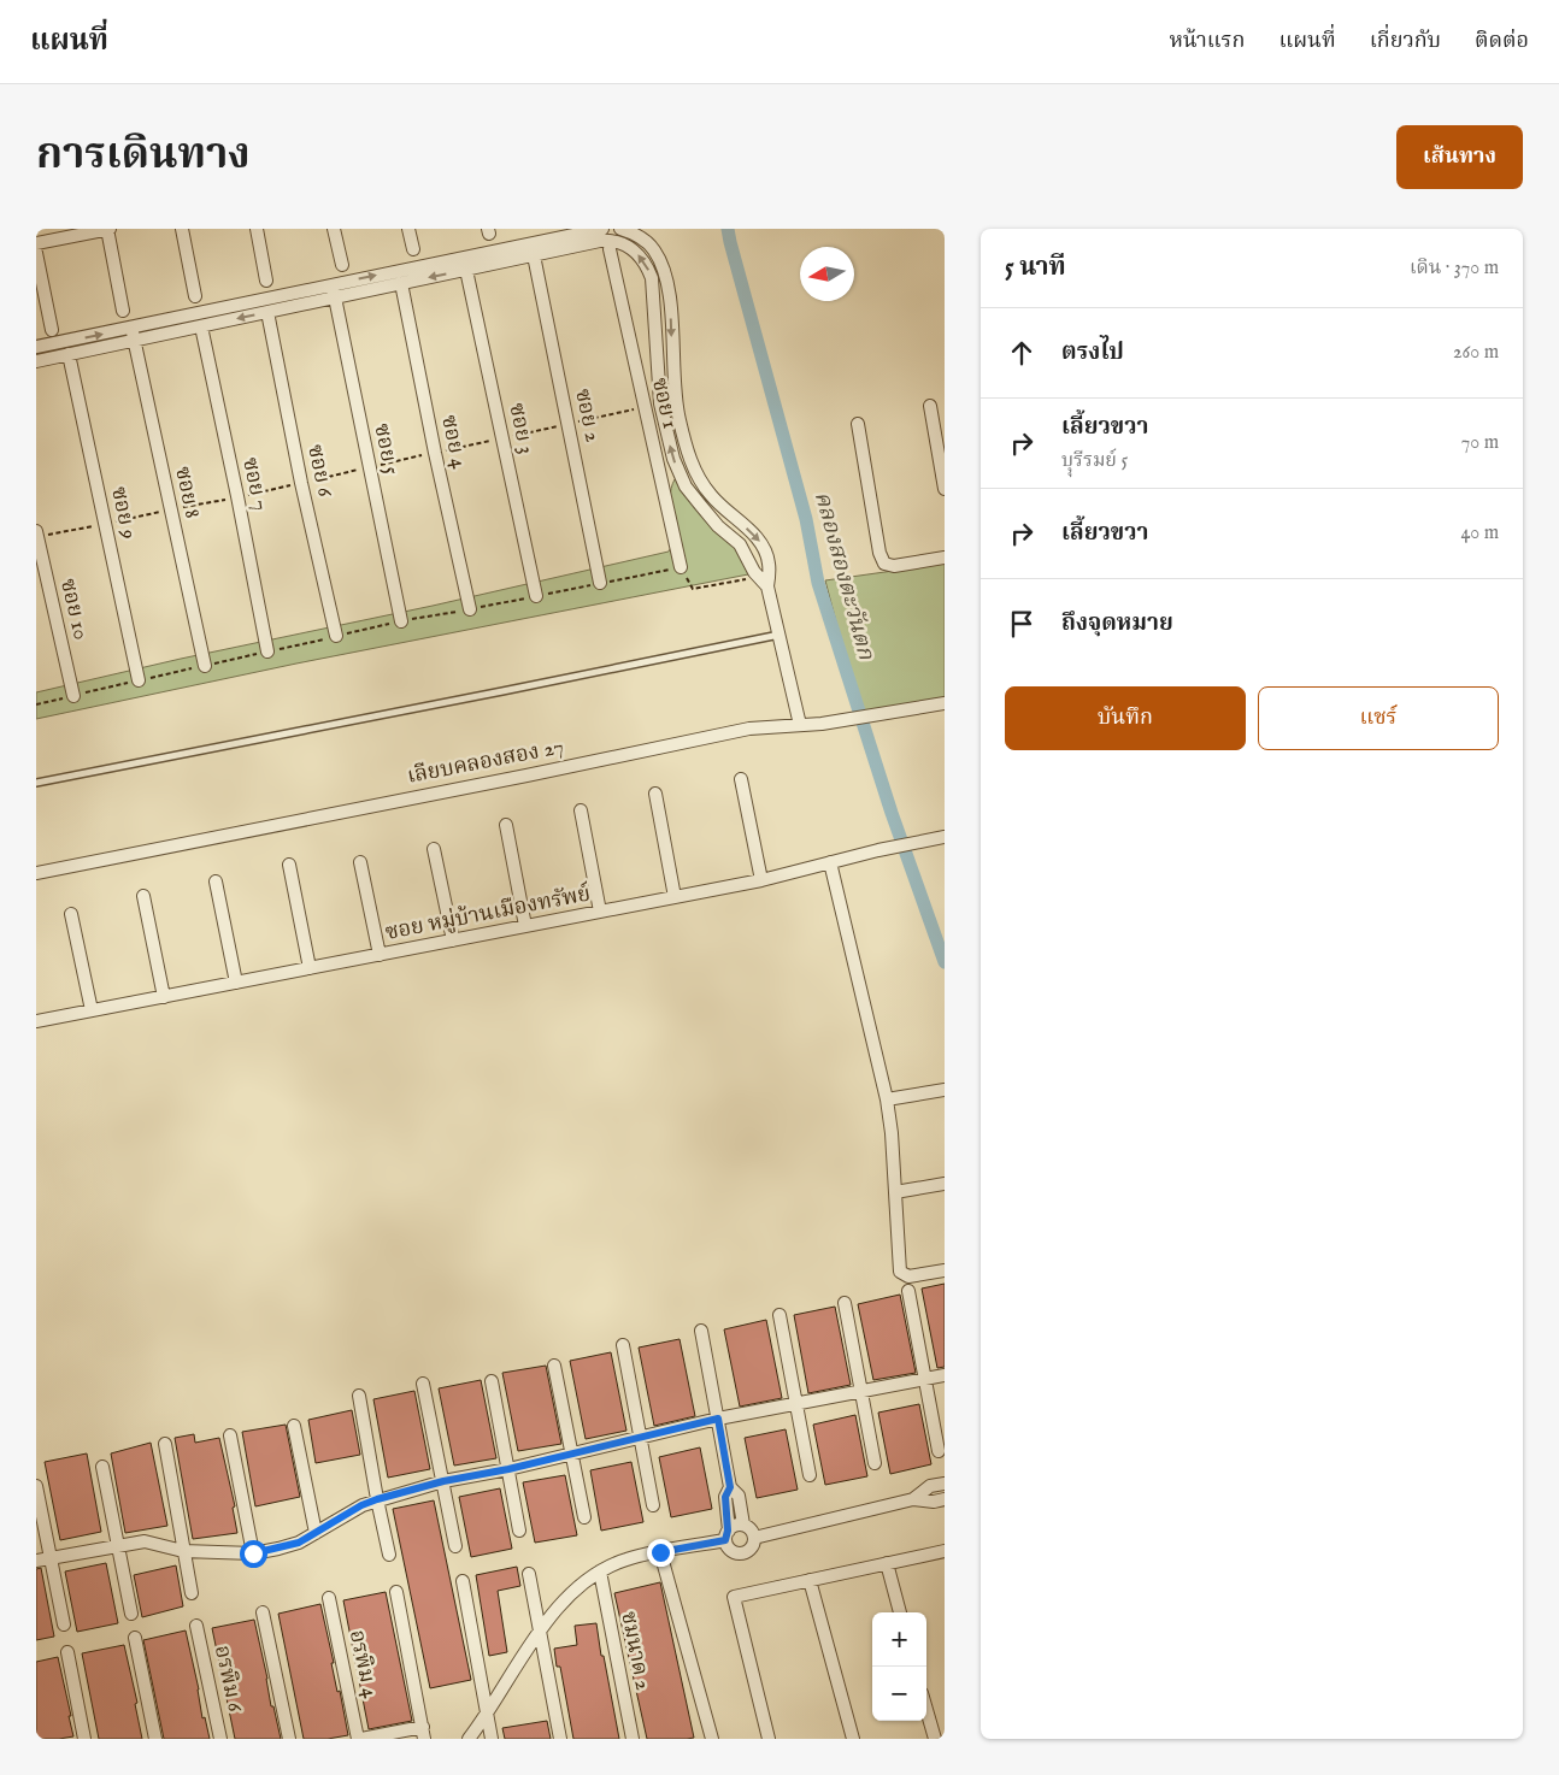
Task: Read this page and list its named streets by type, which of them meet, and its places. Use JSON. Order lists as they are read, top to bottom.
{
  "streets": {
    "street": [
      "ซอย 1",
      "ซอย 2",
      "ซอย 3",
      "ซอย 4",
      "ซอย 5",
      "ซอย 6",
      "ซอย 7",
      "ซอย 8",
      "ซอย 9",
      "ซอย 10",
      "เลียบคลองสอง 27",
      "ซอย หมู่บ้านเมืองทรัพย์",
      "ชมนาด 2",
      "อรพิม 4",
      "อรพิม 6"
    ]
  },
  "water": ["คลองสองตะวันตก"],
  "north": "left",
  "page": {
    "header": "แผนที่",
    "nav": [
      "หน้าแรก",
      "แผนที่",
      "เกี่ยวกับ",
      "ติดต่อ"
    ],
    "title": "การเดินทาง",
    "buttons": [
      "เส้นทาง",
      ["บันทึก", "แชร์"]
    ],
    "heading": ["5 นาที", "เดิน · 370 m"],
    "list": [
      ["ตรงไป", "260 m"],
      ["เลี้ยวขวา", "บุุรีรมย์ 5", "70 m"],
      ["เลี้ยวขวา", "40 m"],
      "ถึงจุดหมาย"
    ],
    "map_buttons": ["+", "−"]
  }
}
